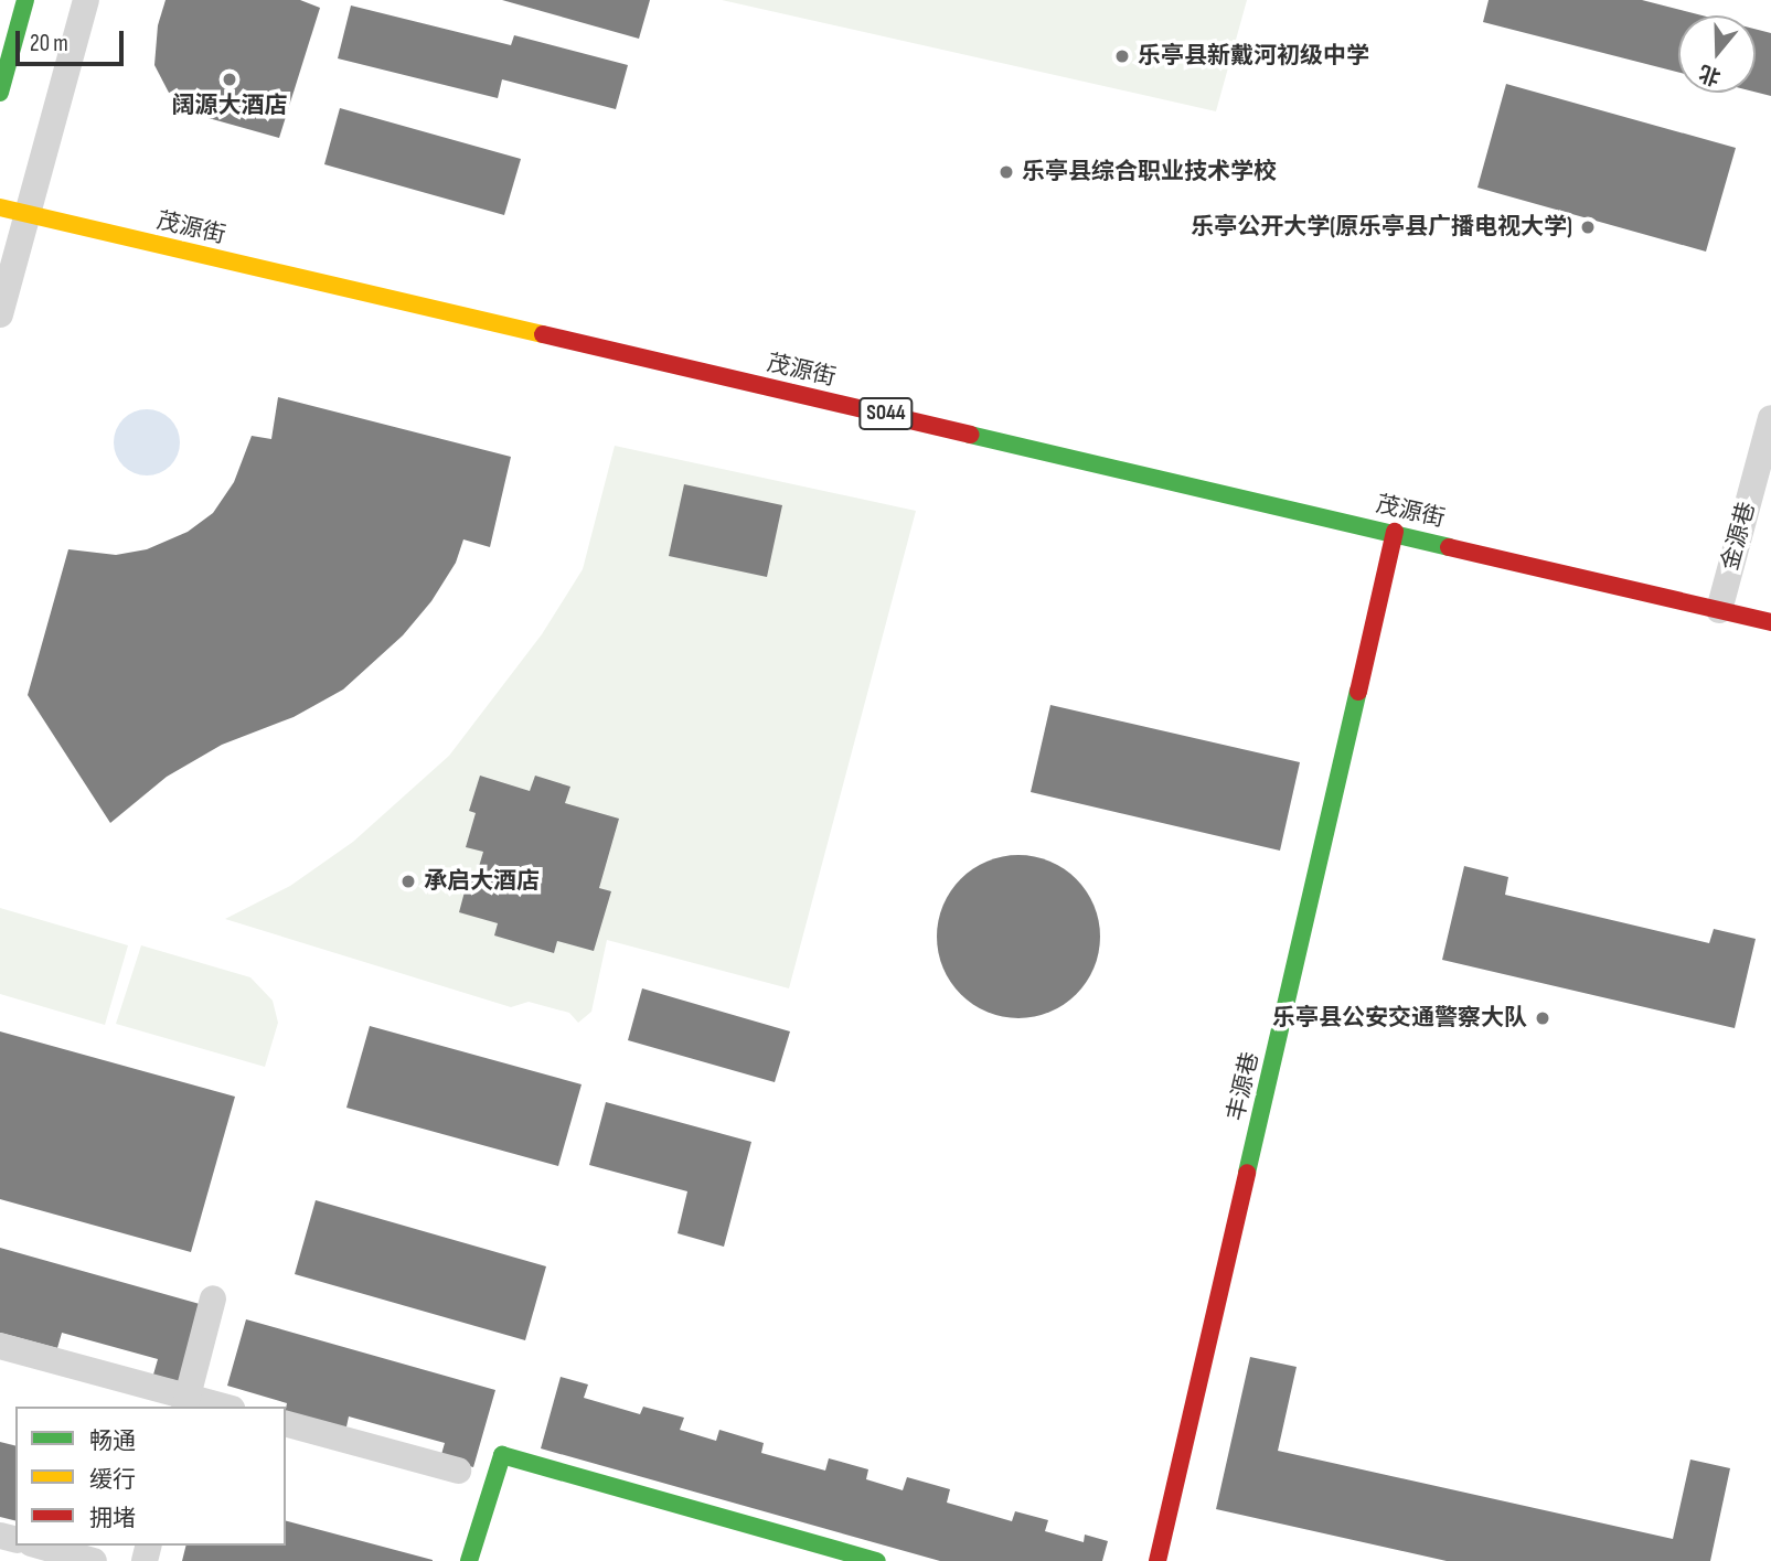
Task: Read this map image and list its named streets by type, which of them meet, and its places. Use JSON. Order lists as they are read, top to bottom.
{
  "streets": {
    "main road": ["茂源街", "S044", "丰源巷"],
    "street": ["金源巷"]
  },
  "crossings": [
    ["茂源街", "金源巷"],
    ["茂源街", "丰源巷"]
  ],
  "places": [
    "乐亭县新戴河初级中学",
    "阔源大酒店",
    "乐亭县综合职业技术学校",
    "乐亭公开大学(原乐亭县广播电视大学)",
    "承启大酒店",
    "乐亭县公安交通警察大队"
  ],
  "legend": ["畅通", "缓行", "拥堵"],
  "scale_bar": "20 m",
  "north": "bottom"
}
